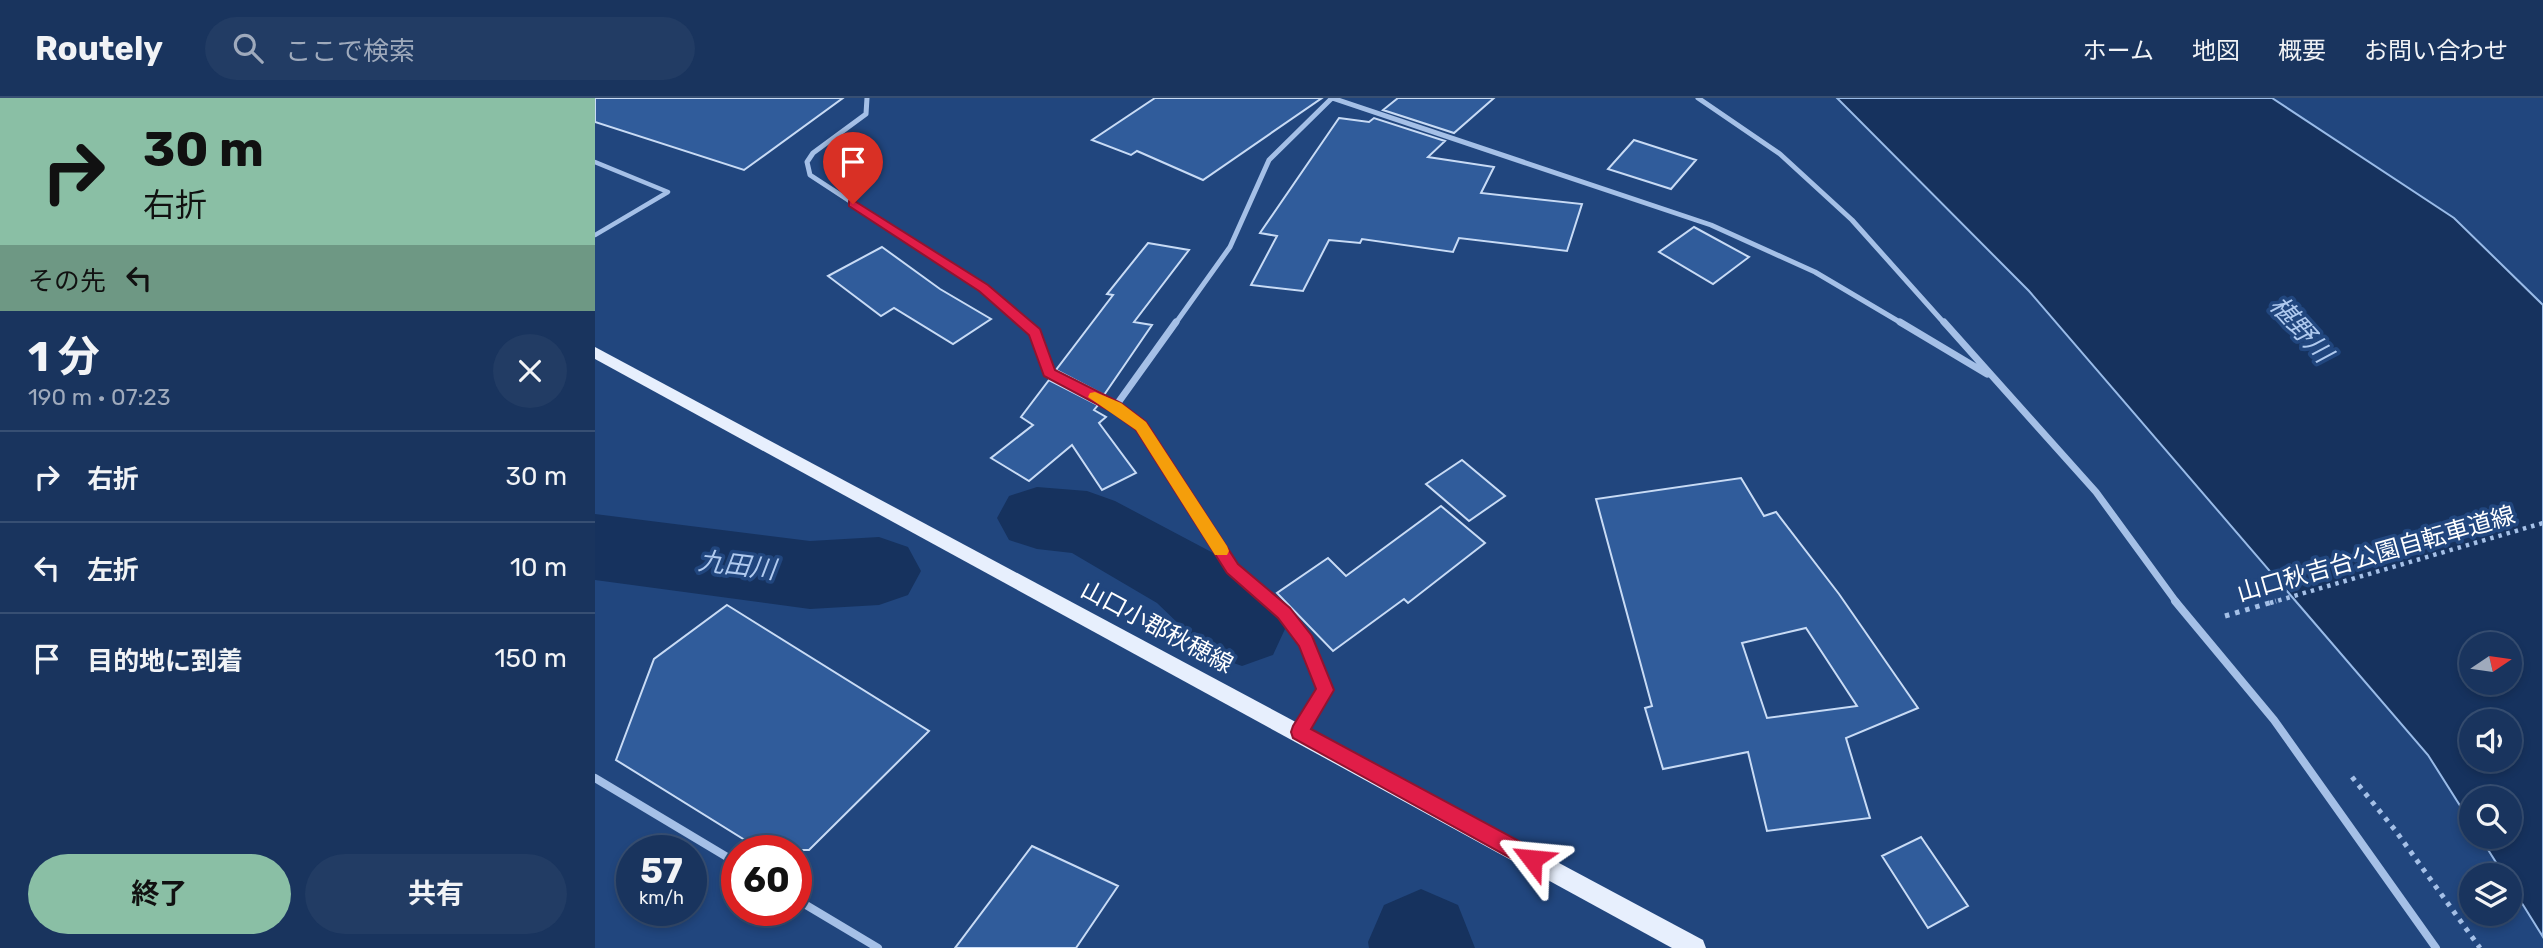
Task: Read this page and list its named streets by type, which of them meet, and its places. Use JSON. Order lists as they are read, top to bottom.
{
  "streets": {
    "main road": ["山口小郡秋穂線"],
    "path": ["山口秋吉台公園自転車道線"]
  },
  "water": ["椹野川", "九田川"],
  "north": "right",
  "page": {
    "header": "Routely",
    "search": "ここで検索",
    "nav": [
      "ホーム",
      "地図",
      "概要",
      "お問い合わせ"
    ],
    "turn": ["30 m", "右折"],
    "then": "その先",
    "heading": ["1 分", "190 m · 07:23"],
    "list": [
      {
        "name": "右折",
        "value": "30 m"
      },
      {
        "name": "左折",
        "value": "10 m"
      },
      {
        "name": "目的地に到着",
        "value": "150 m"
      }
    ],
    "speed": "57 km/h",
    "limit": "60",
    "buttons": ["終了", "共有"]
  }
}
